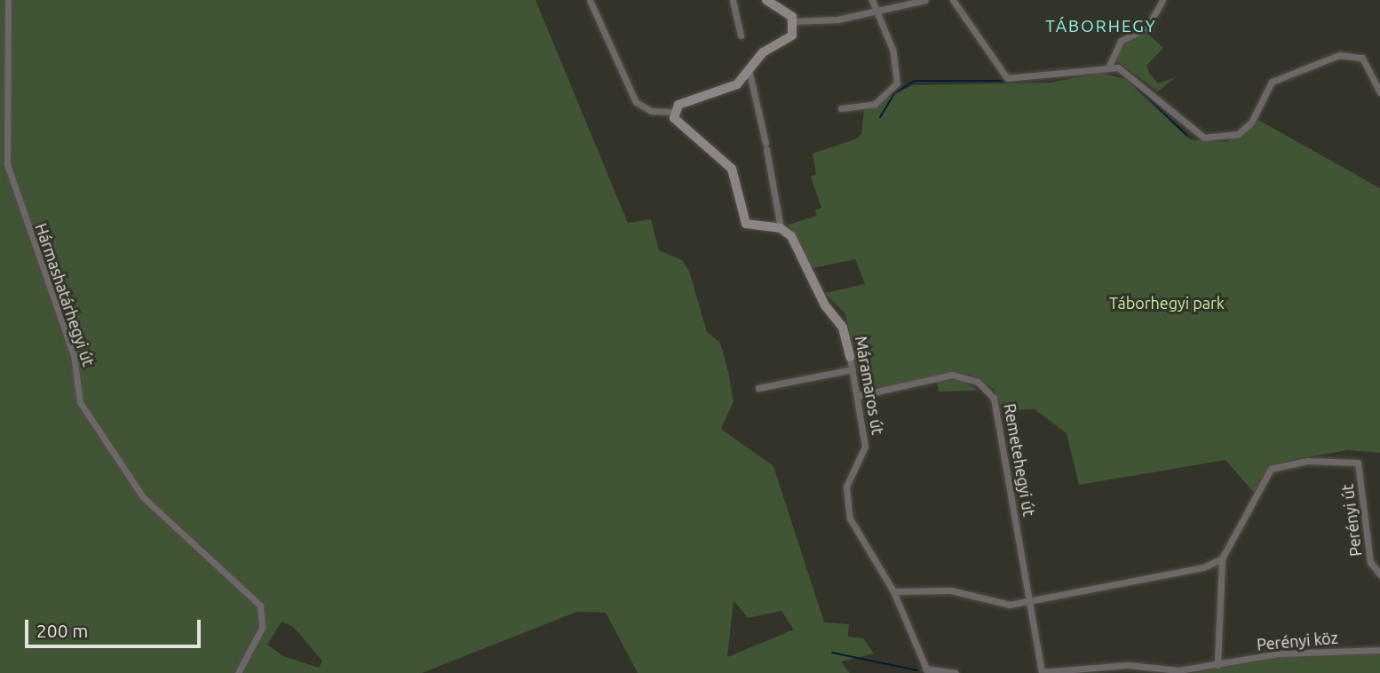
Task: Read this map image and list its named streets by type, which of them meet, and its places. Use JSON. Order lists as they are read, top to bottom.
{
  "streets": {
    "street": [
      "Hármashatárhegyi út",
      "Máramaros út",
      "Remetehegyi út",
      "Perényi út",
      "Perényi köz"
    ]
  },
  "crossings": [
    ["Máramaros út", "Remetehegyi út"],
    ["Remetehegyi út", "Perényi köz"],
    ["Perényi út", "Perényi köz"]
  ],
  "districts": ["TÁBORHEGY"],
  "parks": ["Táborhegyi park"],
  "scale_bar": "200 m"
}
